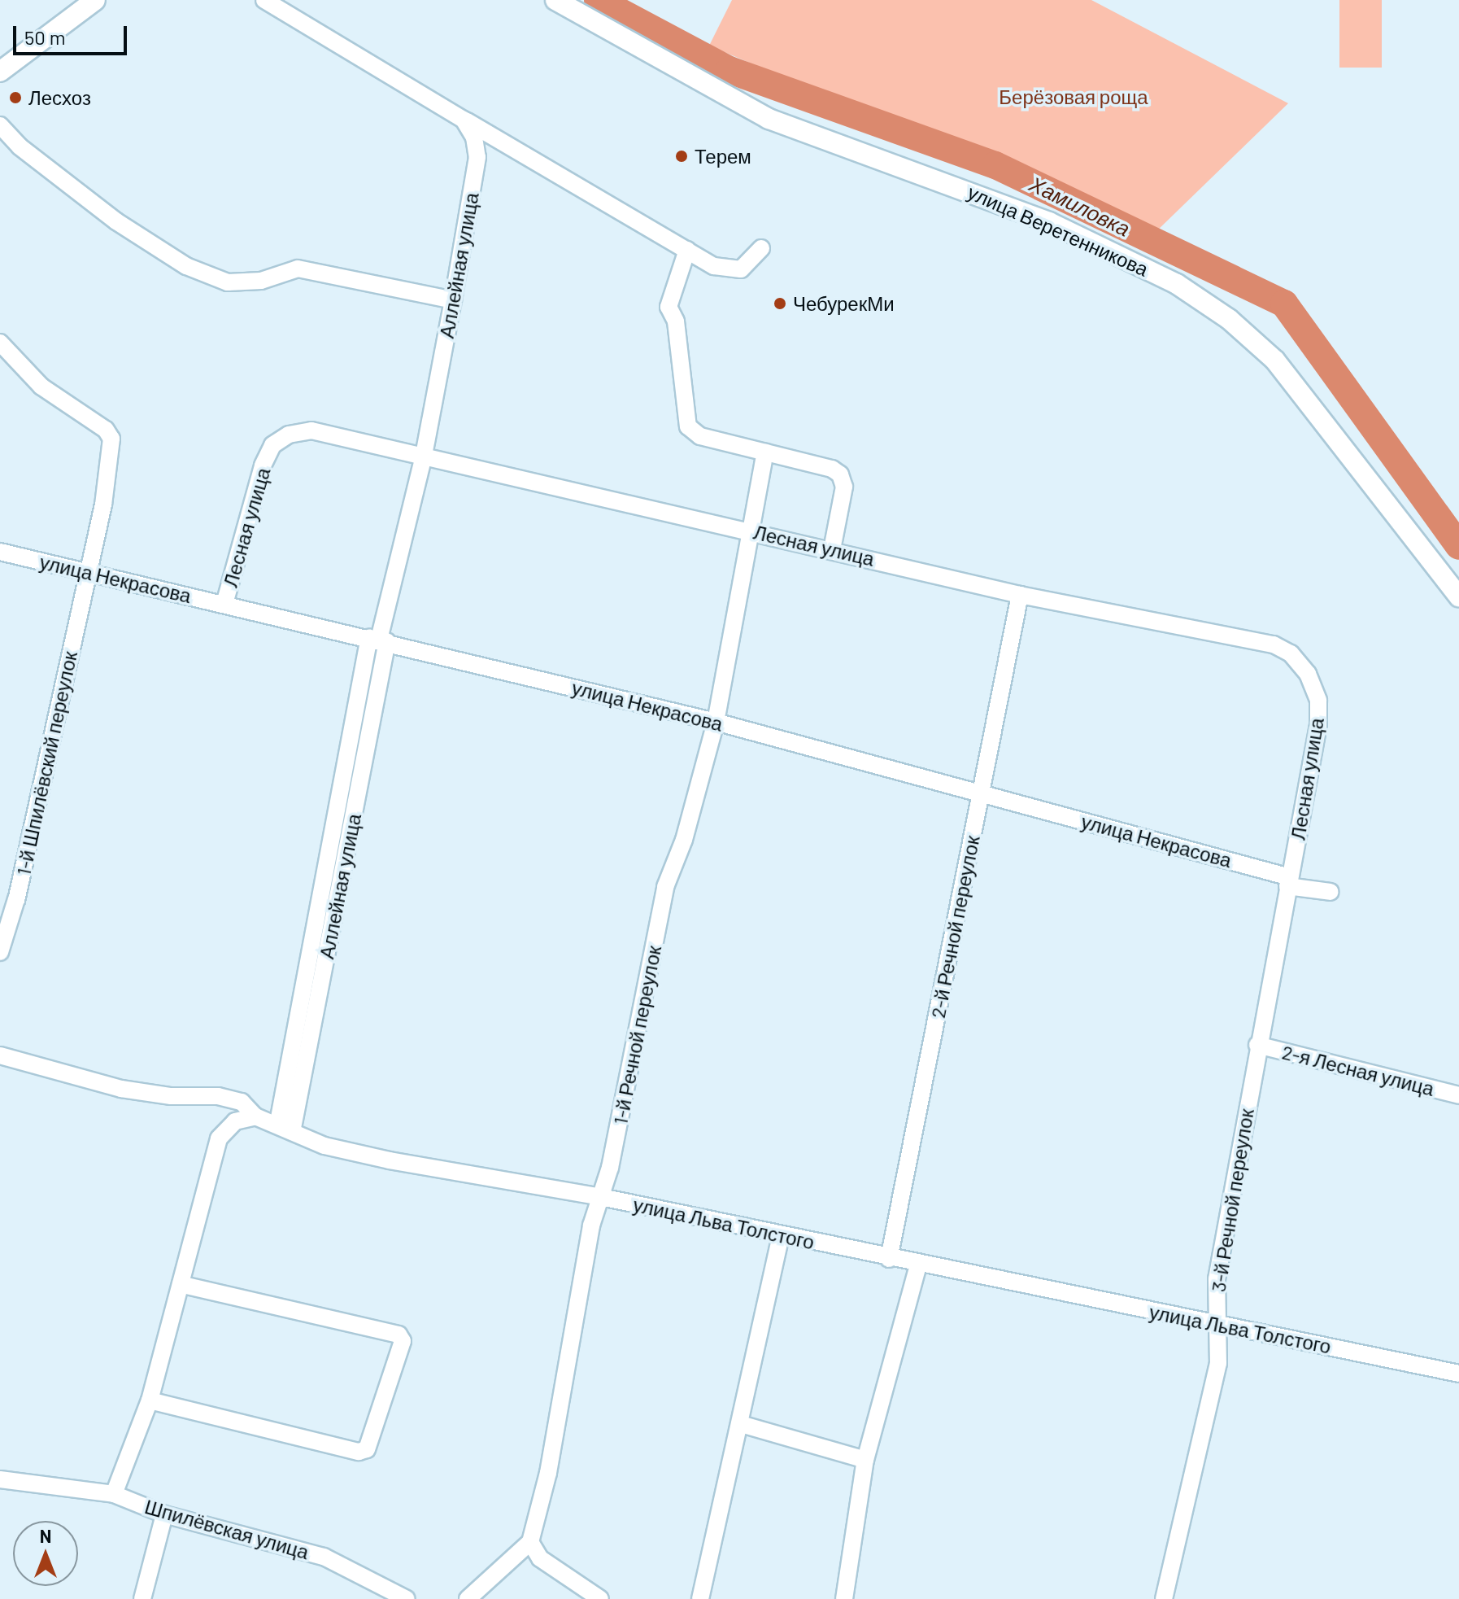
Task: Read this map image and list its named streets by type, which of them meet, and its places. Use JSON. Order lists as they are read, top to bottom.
{
  "streets": {
    "main road": ["улица Веретенникова"],
    "street": [
      "Аллейная улица",
      "Лесная улица",
      "улица Некрасова",
      "1-й Шпилёвский переулок",
      "2-й Речной переулок",
      "1-й Речной переулок",
      "2-я Лесная улица",
      "3-й Речной переулок",
      "улица Льва Толстого",
      "Шпилёвская улица"
    ]
  },
  "crossings": [
    ["Аллейная улица", "Лесная улица"],
    ["Аллейная улица", "улица Некрасова"],
    ["Аллейная улица", "улица Льва Толстого"],
    ["Лесная улица", "улица Некрасова"],
    ["Лесная улица", "2-й Речной переулок"],
    ["Лесная улица", "1-й Речной переулок"],
    ["Лесная улица", "3-й Речной переулок"],
    ["улица Некрасова", "1-й Шпилёвский переулок"],
    ["улица Некрасова", "2-й Речной переулок"],
    ["улица Некрасова", "1-й Речной переулок"],
    ["улица Некрасова", "3-й Речной переулок"],
    ["2-й Речной переулок", "улица Льва Толстого"],
    ["1-й Речной переулок", "улица Льва Толстого"],
    ["2-я Лесная улица", "3-й Речной переулок"],
    ["3-й Речной переулок", "улица Льва Толстого"]
  ],
  "water": ["Хамиловка"],
  "parks": ["Берёзовая роща"],
  "places": ["Лесхоз", "Терем", "ЧебурекМи"],
  "scale_bar": "50 m",
  "north": "top"
}
